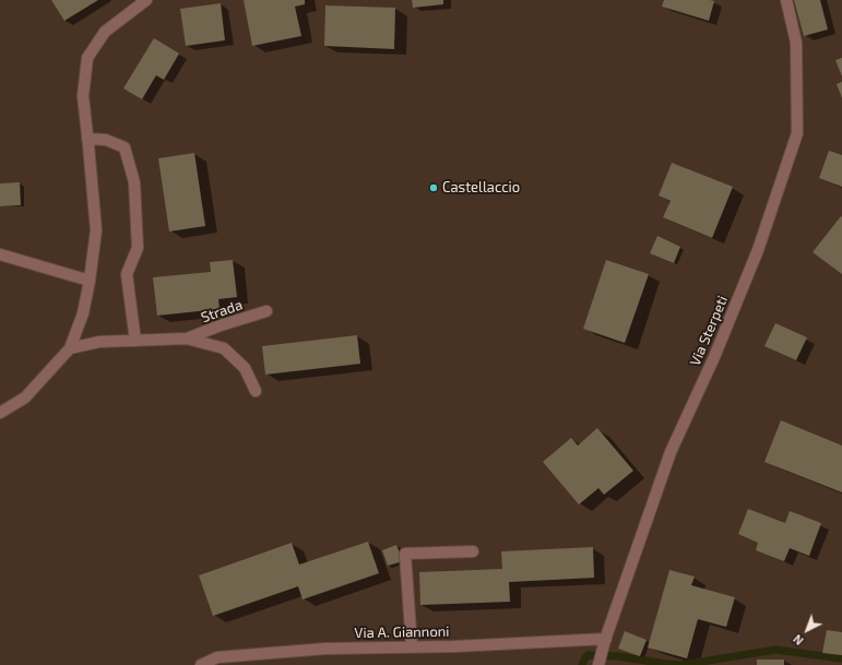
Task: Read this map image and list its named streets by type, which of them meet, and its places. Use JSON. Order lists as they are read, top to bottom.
{
  "streets": {
    "street": ["Strada", "Via Sterpeti", "Via A. Giannoni"]
  },
  "crossings": [
    ["Via Sterpeti", "Via A. Giannoni"]
  ],
  "places": ["Castellaccio"],
  "north": "bottom left"
}
